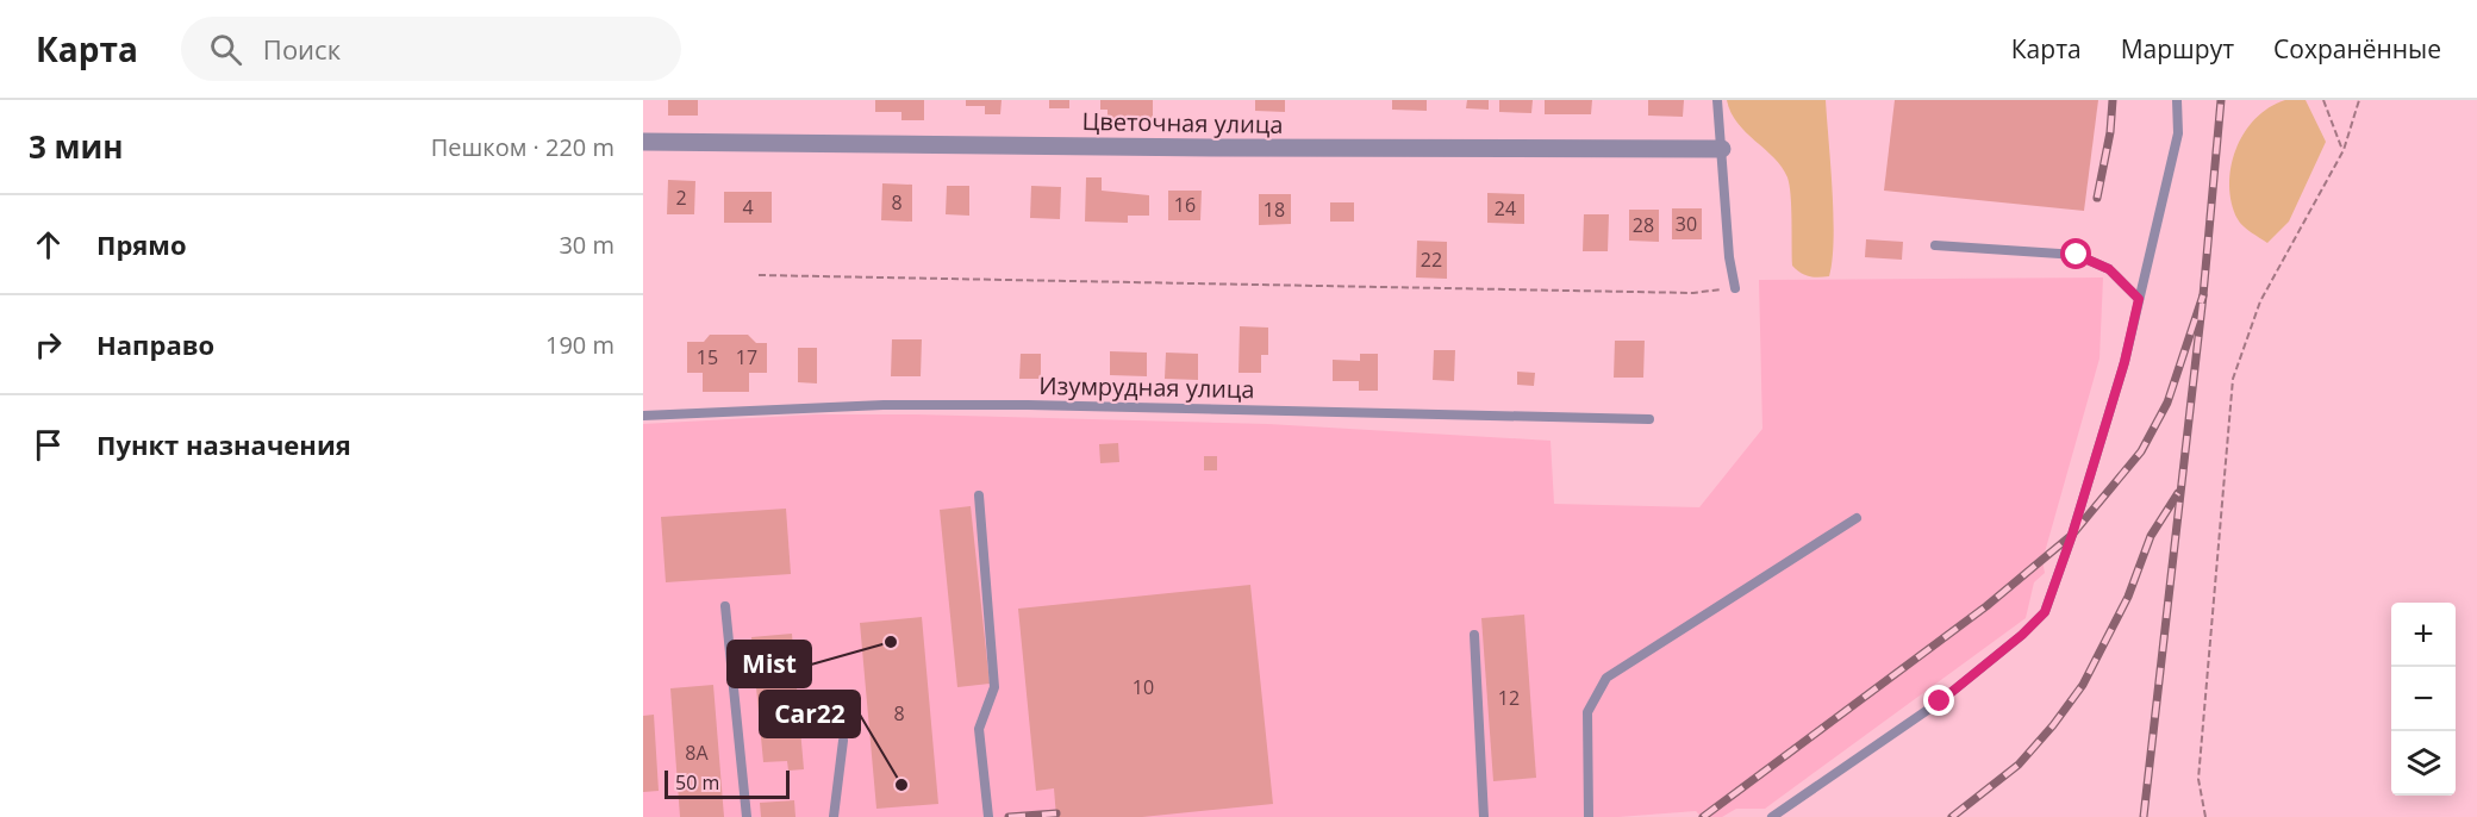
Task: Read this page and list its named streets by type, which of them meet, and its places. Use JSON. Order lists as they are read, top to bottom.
{
  "streets": {
    "street": ["Цветочная улица"],
    "lane": ["Изумрудная улица"]
  },
  "places": ["Mist", "Car22"],
  "house_numbers": [
    "2",
    "8",
    "16",
    "4",
    "24",
    "18",
    "30",
    "28",
    "22",
    "15",
    "17",
    "10",
    "12",
    "8",
    "8А"
  ],
  "scale_bar": "50 m",
  "page": {
    "header": "Карта",
    "search": "Поиск",
    "nav": ["Карта", "Маршрут", "Сохранённые"],
    "heading": ["3 мин", "Пешком · 220 m"],
    "list": [
      ["Прямо", "30 m"],
      ["Направо", "190 m"],
      "Пункт назначения"
    ],
    "map_buttons": ["+", "−"],
    "scale": "50 m"
  }
}
